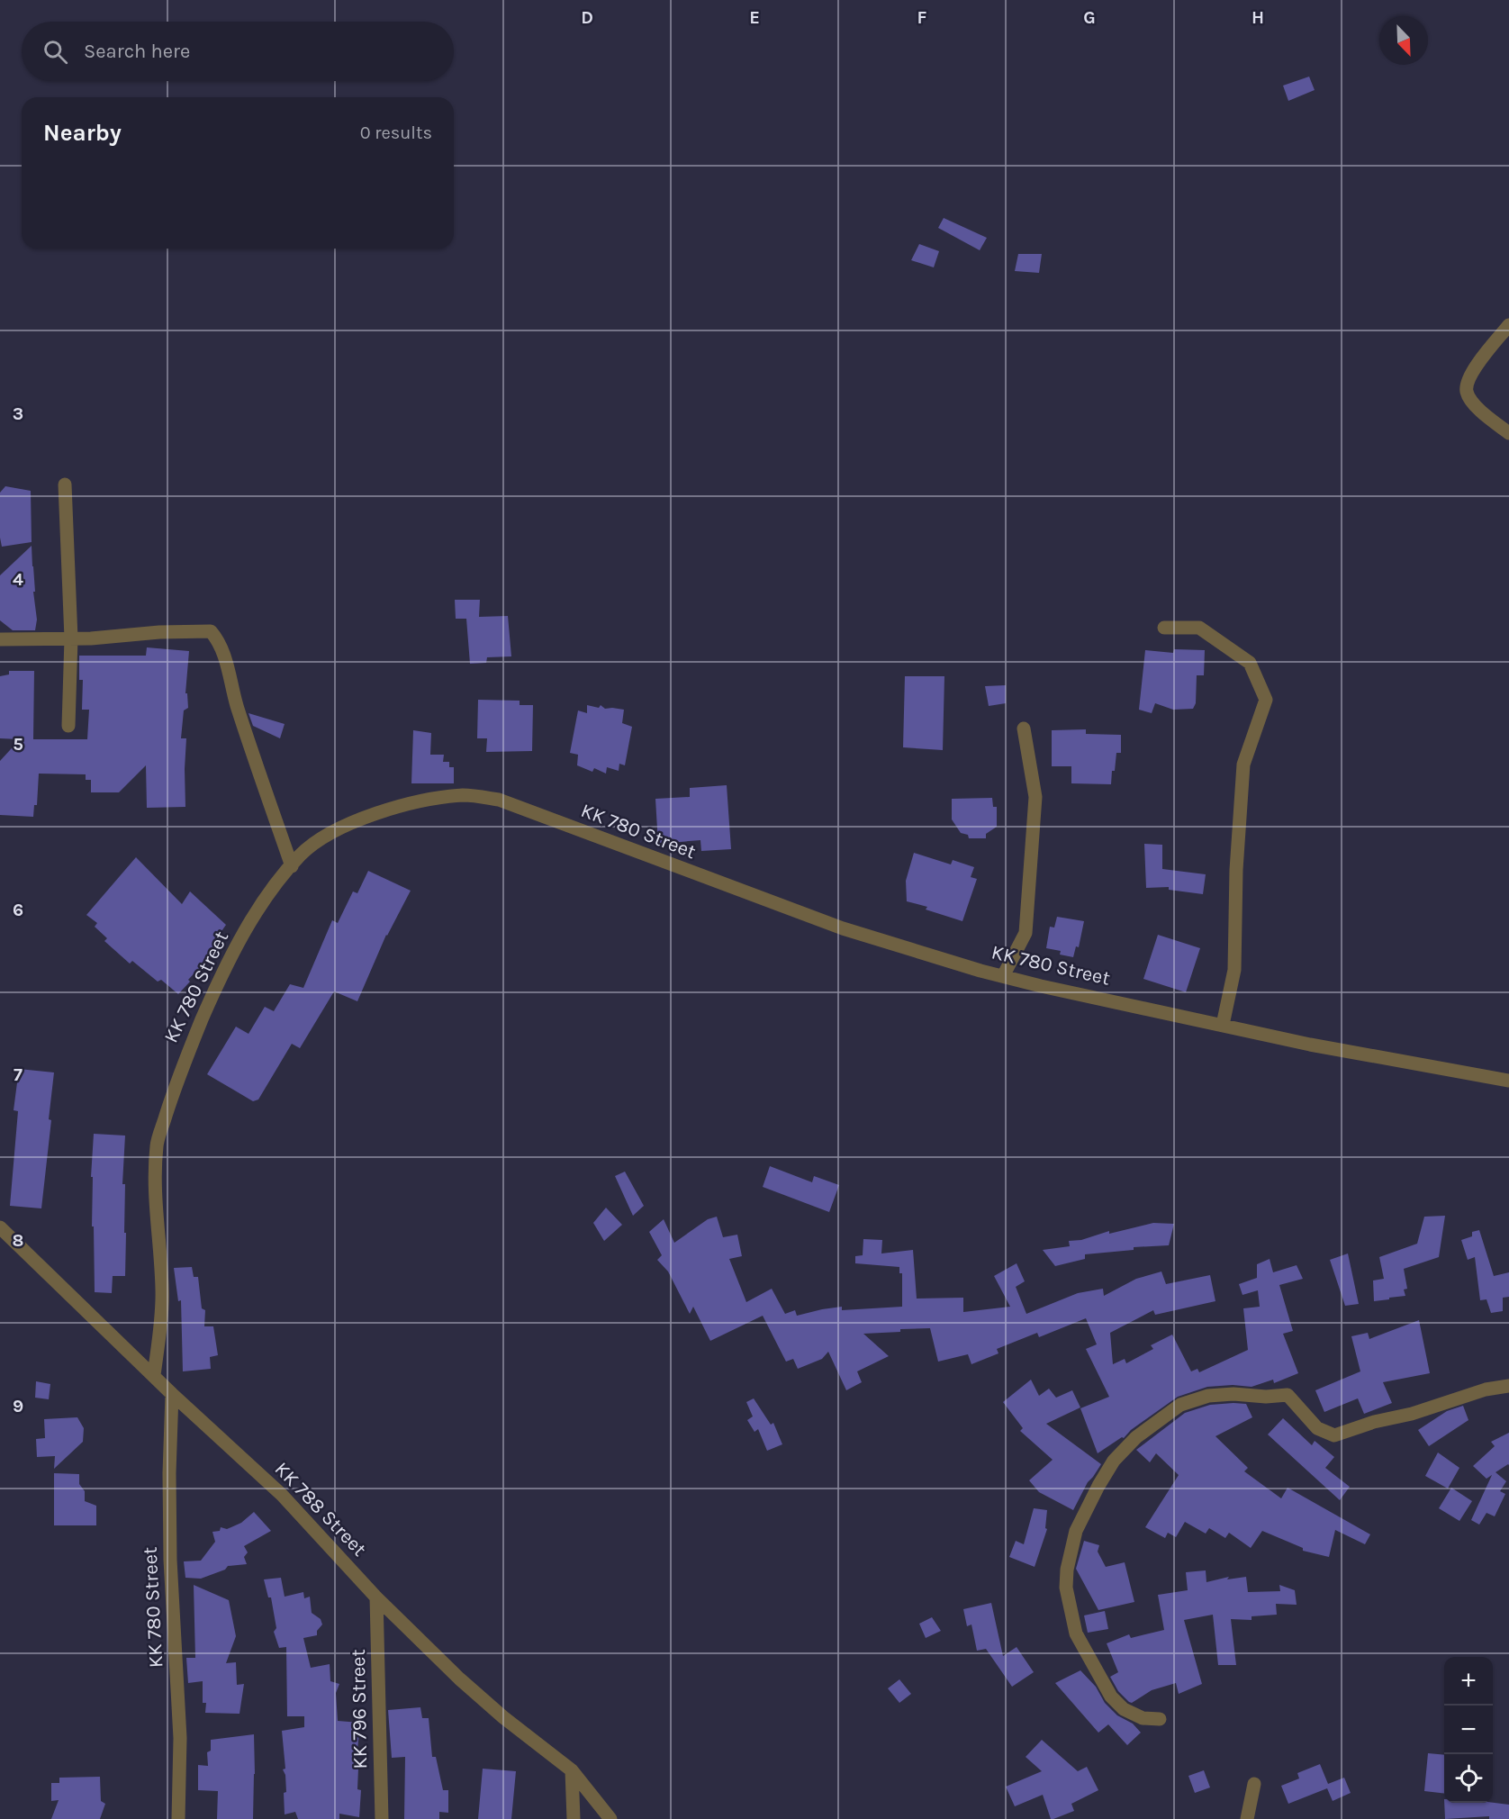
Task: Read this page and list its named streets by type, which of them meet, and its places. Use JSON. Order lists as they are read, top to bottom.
{
  "streets": {
    "street": ["KK 780 Street", "KK 788 Street", "KK 796 Street"]
  },
  "crossings": [
    ["KK 780 Street", "KK 788 Street"],
    ["KK 788 Street", "KK 796 Street"]
  ],
  "north": "bottom right",
  "page": {
    "search": "Search here",
    "heading": ["Nearby", "0 results"],
    "map_buttons": ["+", "−"]
  },
  "grid": {
    "columns": [
      "D",
      "E",
      "F",
      "G",
      "H"
    ],
    "rows": [
      "3",
      "4",
      "5",
      "6",
      "7",
      "8",
      "9"
    ]
  }
}
